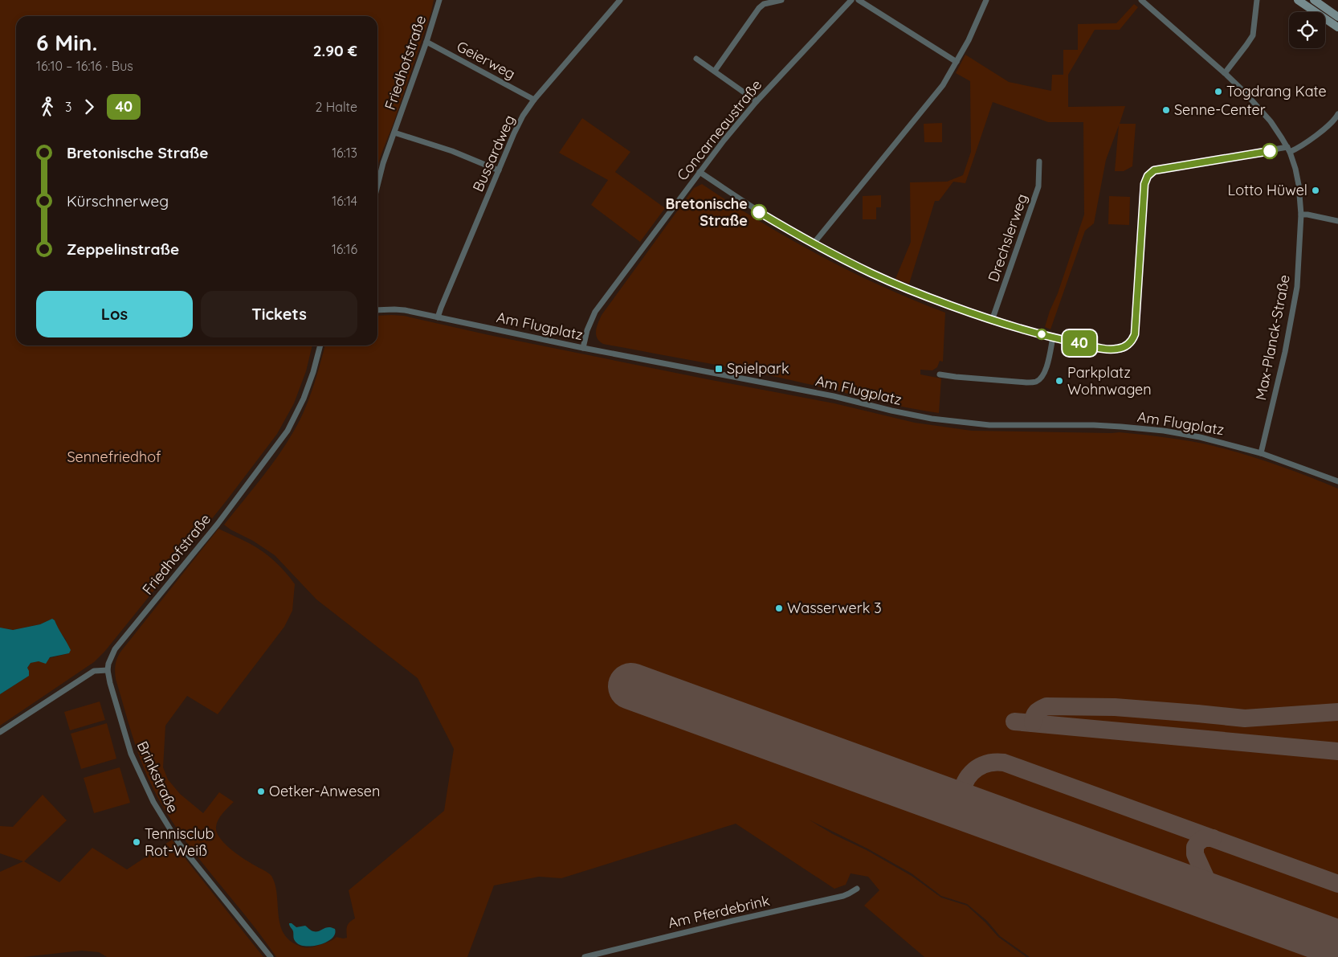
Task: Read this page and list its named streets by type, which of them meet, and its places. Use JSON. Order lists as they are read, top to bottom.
{
  "streets": {
    "street": [
      "Geierweg",
      "Friedhofstraße",
      "Concarneaustraße",
      "Bussardweg",
      "Drechslerweg",
      "Am Flugplatz",
      "Max-Planck-Straße",
      "Brinkstraße",
      "Am Pferdebrink"
    ]
  },
  "crossings": [
    ["Geierweg", "Friedhofstraße"],
    ["Geierweg", "Bussardweg"],
    ["Friedhofstraße", "Brinkstraße"],
    ["Concarneaustraße", "Am Flugplatz"],
    ["Bussardweg", "Am Flugplatz"],
    ["Am Flugplatz", "Max-Planck-Straße"]
  ],
  "parks": ["Sennefriedhof"],
  "places": {
    "other": [
      "Togdrang Kate",
      "Senne-Center",
      "Lotto Hüwel",
      "Bretonische Straße",
      "Parkplatz Wohnwagen",
      "Wasserwerk 3",
      "Oetker-Anwesen",
      "Tennisclub Rot-Weiß"
    ],
    "transit": ["Spielpark"]
  },
  "lines": ["bus line 40"],
  "page": {
    "on_map": "40",
    "heading": ["6 Min.", "16:10 – 16:16 · Bus", "2.90 €"],
    "legs": ["3", "40", "2 Halte"],
    "list": [
      {
        "name": "Bretonische Straße",
        "value": "16:13"
      },
      {
        "name": "Kürschnerweg",
        "value": "16:14"
      },
      {
        "name": "Zeppelinstraße",
        "value": "16:16"
      }
    ],
    "buttons": ["Los", "Tickets"]
  }
}
